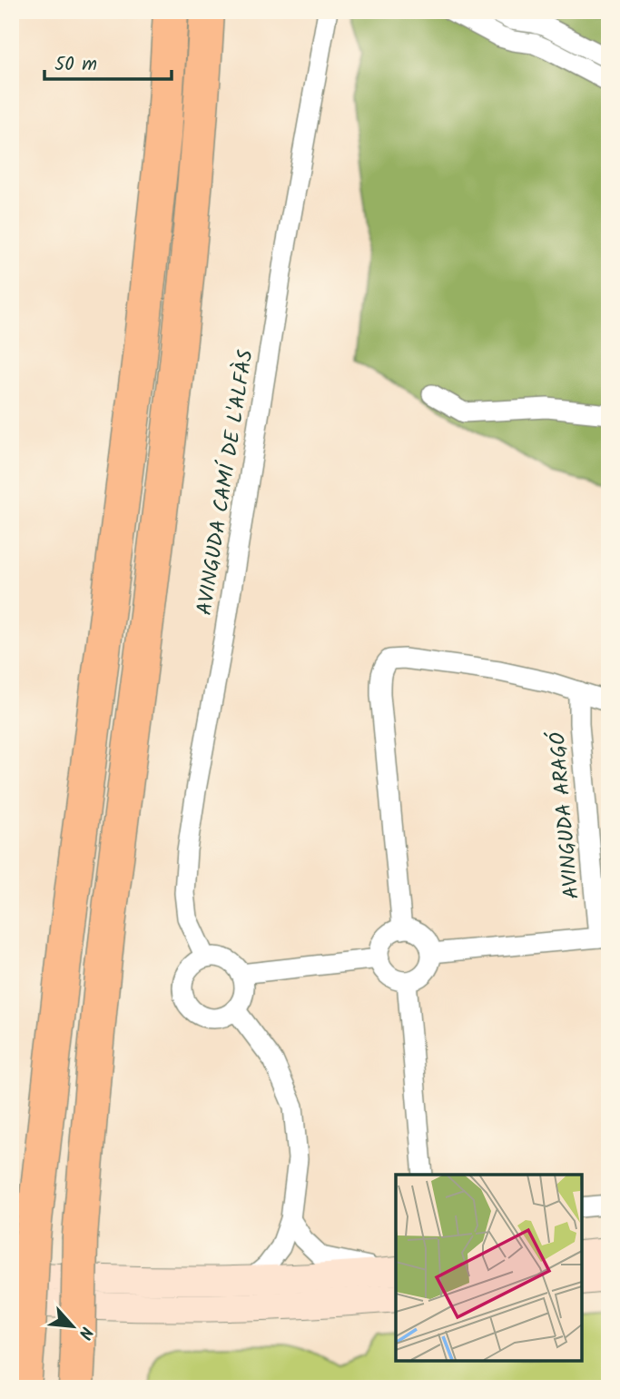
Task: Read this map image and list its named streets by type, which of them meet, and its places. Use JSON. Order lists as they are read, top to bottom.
{
  "streets": {
    "street": ["AVINGUDA CAMÍ DE L'ALFÀS", "AVINGUDA ARAGÓ"]
  },
  "scale_bar": "50 m",
  "north": "bottom right"
}
